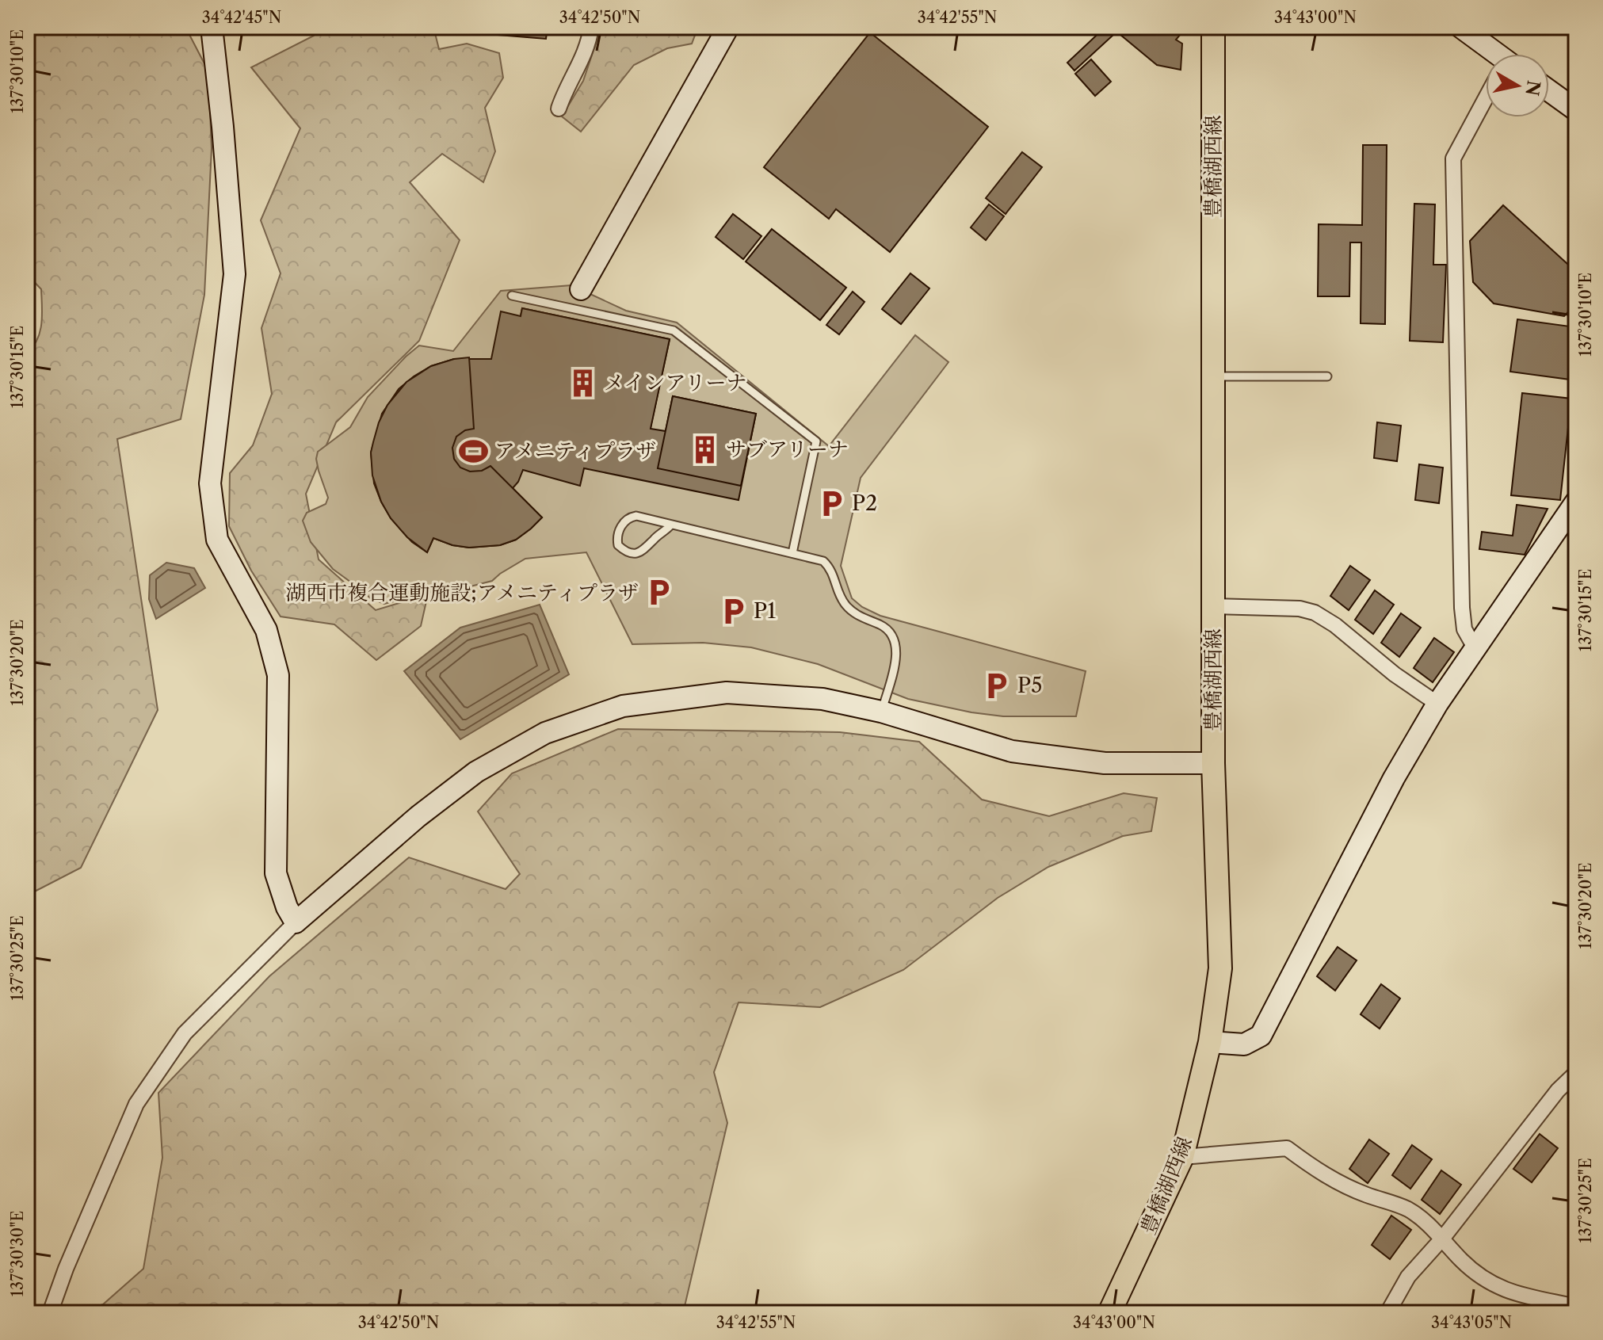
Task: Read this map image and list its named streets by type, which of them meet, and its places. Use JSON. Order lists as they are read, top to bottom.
{
  "streets": {
    "main road": ["豊橋湖西線"]
  },
  "places": {
    "building": ["メインアリーナ", "サブアリーナ"],
    "sports": ["アメニティプラザ"],
    "parking": [
      "P2",
      "湖西市複合運動施設;アメニティプラザ",
      "P1",
      "P5"
    ]
  },
  "north": "right",
  "coordinates": [
    "34°42'45\"N",
    "34°42'50\"N",
    "34°42'55\"N",
    "34°43'00\"N",
    "137°30'10\"E",
    "137°30'15\"E",
    "137°30'20\"E",
    "137°30'25\"E",
    "137°30'30\"E",
    "34°43'05\"N"
  ]
}
